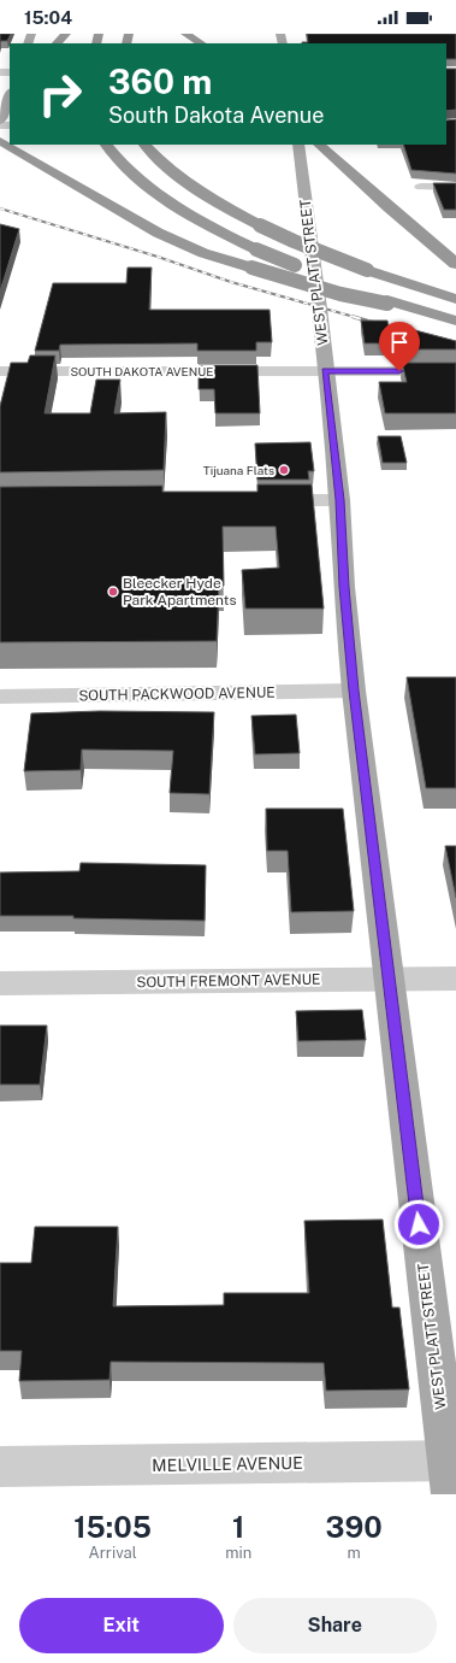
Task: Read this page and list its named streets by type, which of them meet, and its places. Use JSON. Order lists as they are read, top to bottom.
{
  "streets": {
    "main road": ["WEST PLATT STREET"],
    "street": [
      "SOUTH DAKOTA AVENUE",
      "SOUTH PACKWOOD AVENUE",
      "SOUTH FREMONT AVENUE",
      "MELVILLE AVENUE"
    ]
  },
  "crossings": [
    ["WEST PLATT STREET", "SOUTH DAKOTA AVENUE"],
    ["WEST PLATT STREET", "SOUTH PACKWOOD AVENUE"],
    ["WEST PLATT STREET", "SOUTH FREMONT AVENUE"],
    ["WEST PLATT STREET", "MELVILLE AVENUE"]
  ],
  "places": ["Tijuana Flats", "Bleecker Hyde Park Apartments"],
  "page": {
    "status": "15:04",
    "turn": ["360 m", "South Dakota Avenue"],
    "eta": [
      "15:05",
      "Arrival",
      "1",
      "min",
      "390",
      "m"
    ],
    "buttons": ["Exit", "Share"]
  }
}
